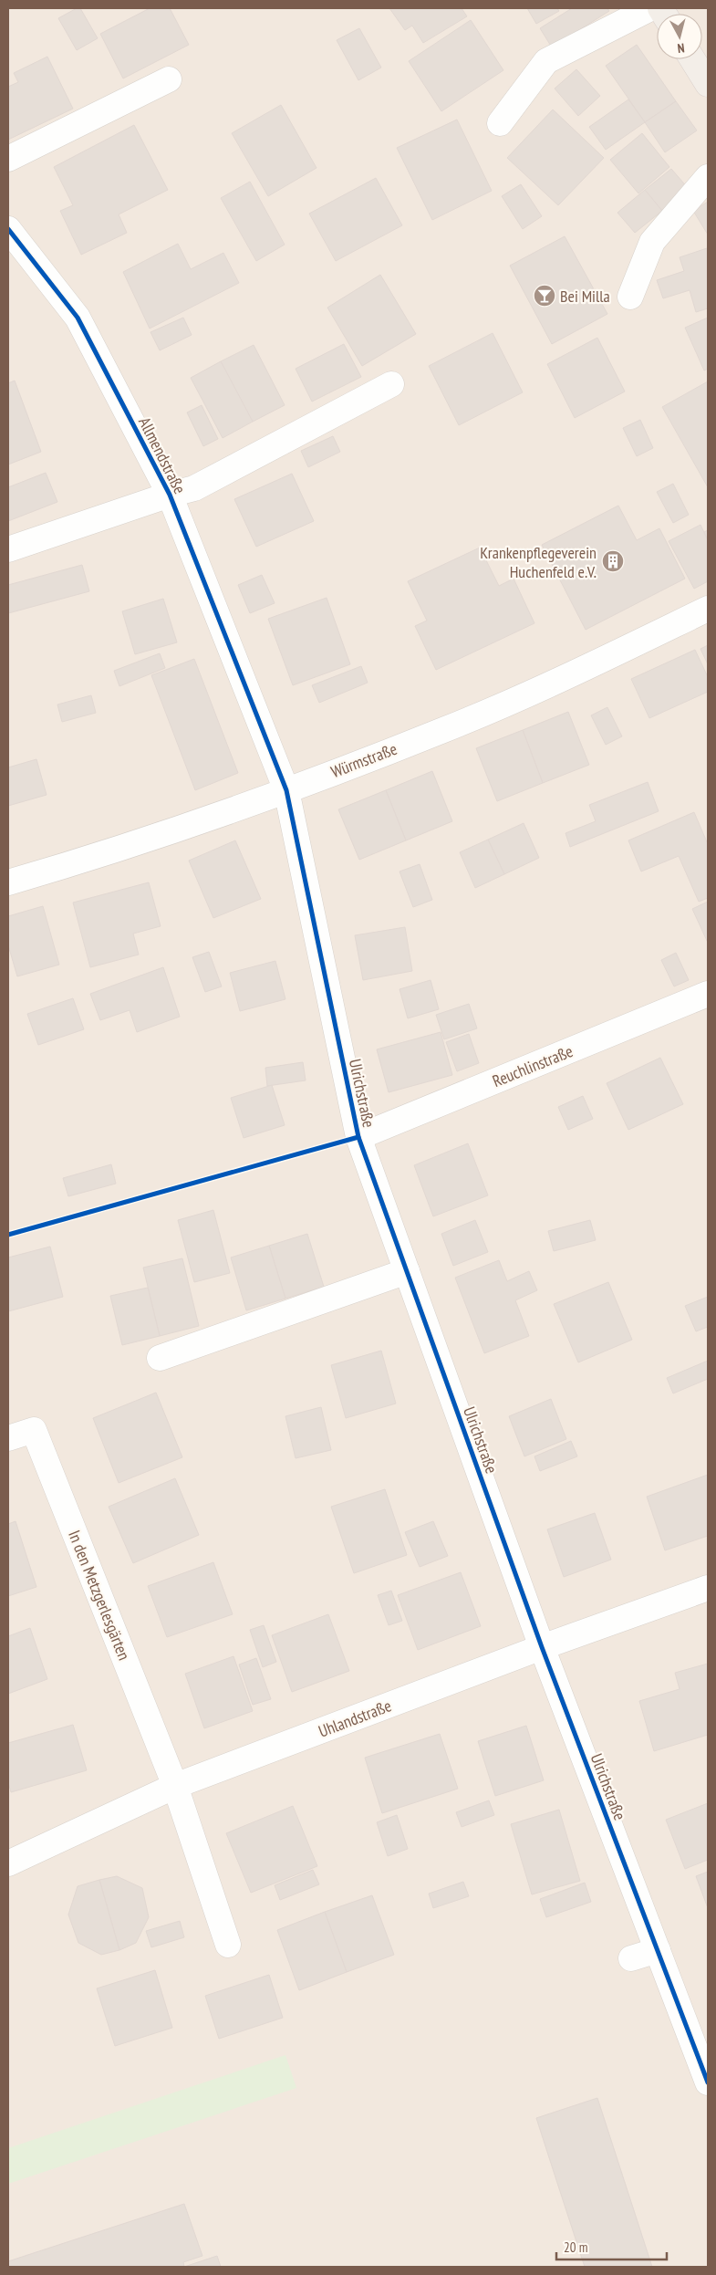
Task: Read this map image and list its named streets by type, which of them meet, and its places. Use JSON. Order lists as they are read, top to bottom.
{
  "streets": {
    "street": [
      "Allmendstraße",
      "Würmstraße",
      "Reuchlinstraße",
      "Ulrichstraße",
      "In den Metzgerlesgärten",
      "Uhlandstraße"
    ]
  },
  "crossings": [
    ["Allmendstraße", "Würmstraße"],
    ["Allmendstraße", "Ulrichstraße"],
    ["Würmstraße", "Ulrichstraße"],
    ["Reuchlinstraße", "Ulrichstraße"],
    ["Ulrichstraße", "Uhlandstraße"],
    ["In den Metzgerlesgärten", "Uhlandstraße"]
  ],
  "places": {
    "bar": ["Bei Milla"],
    "building": ["Krankenpflegeverein Huchenfeld e.V."]
  },
  "scale_bar": "20 m",
  "north": "bottom"
}
